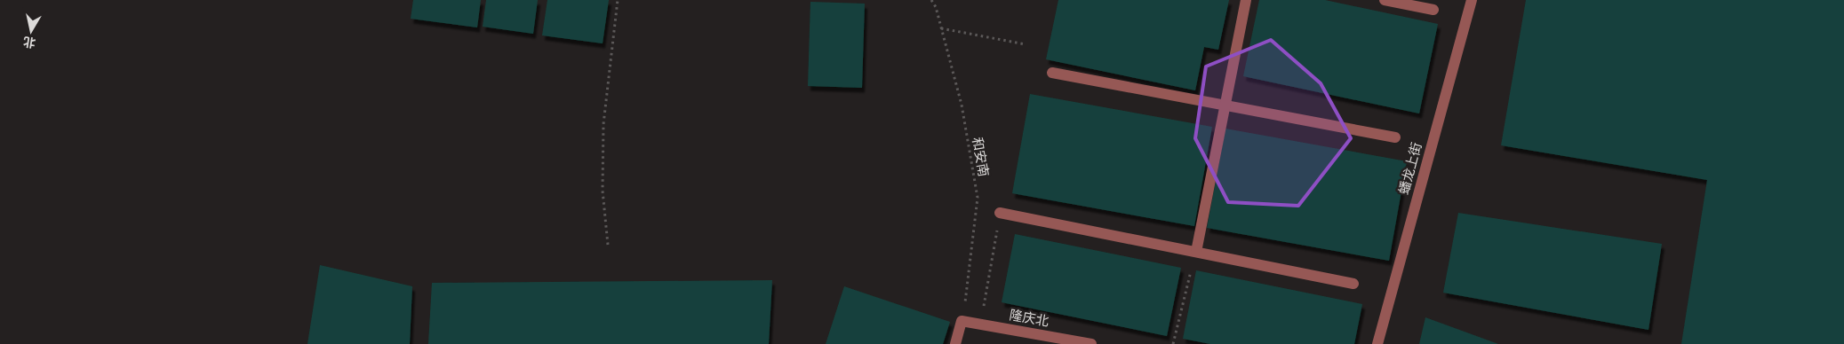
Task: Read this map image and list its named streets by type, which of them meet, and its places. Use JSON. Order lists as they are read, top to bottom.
{
  "streets": {
    "street": ["蟠龙上街", "隆庆北"],
    "path": ["和安南"]
  },
  "crossings": [
    ["和安南", "隆庆北"]
  ],
  "north": "bottom"
}
